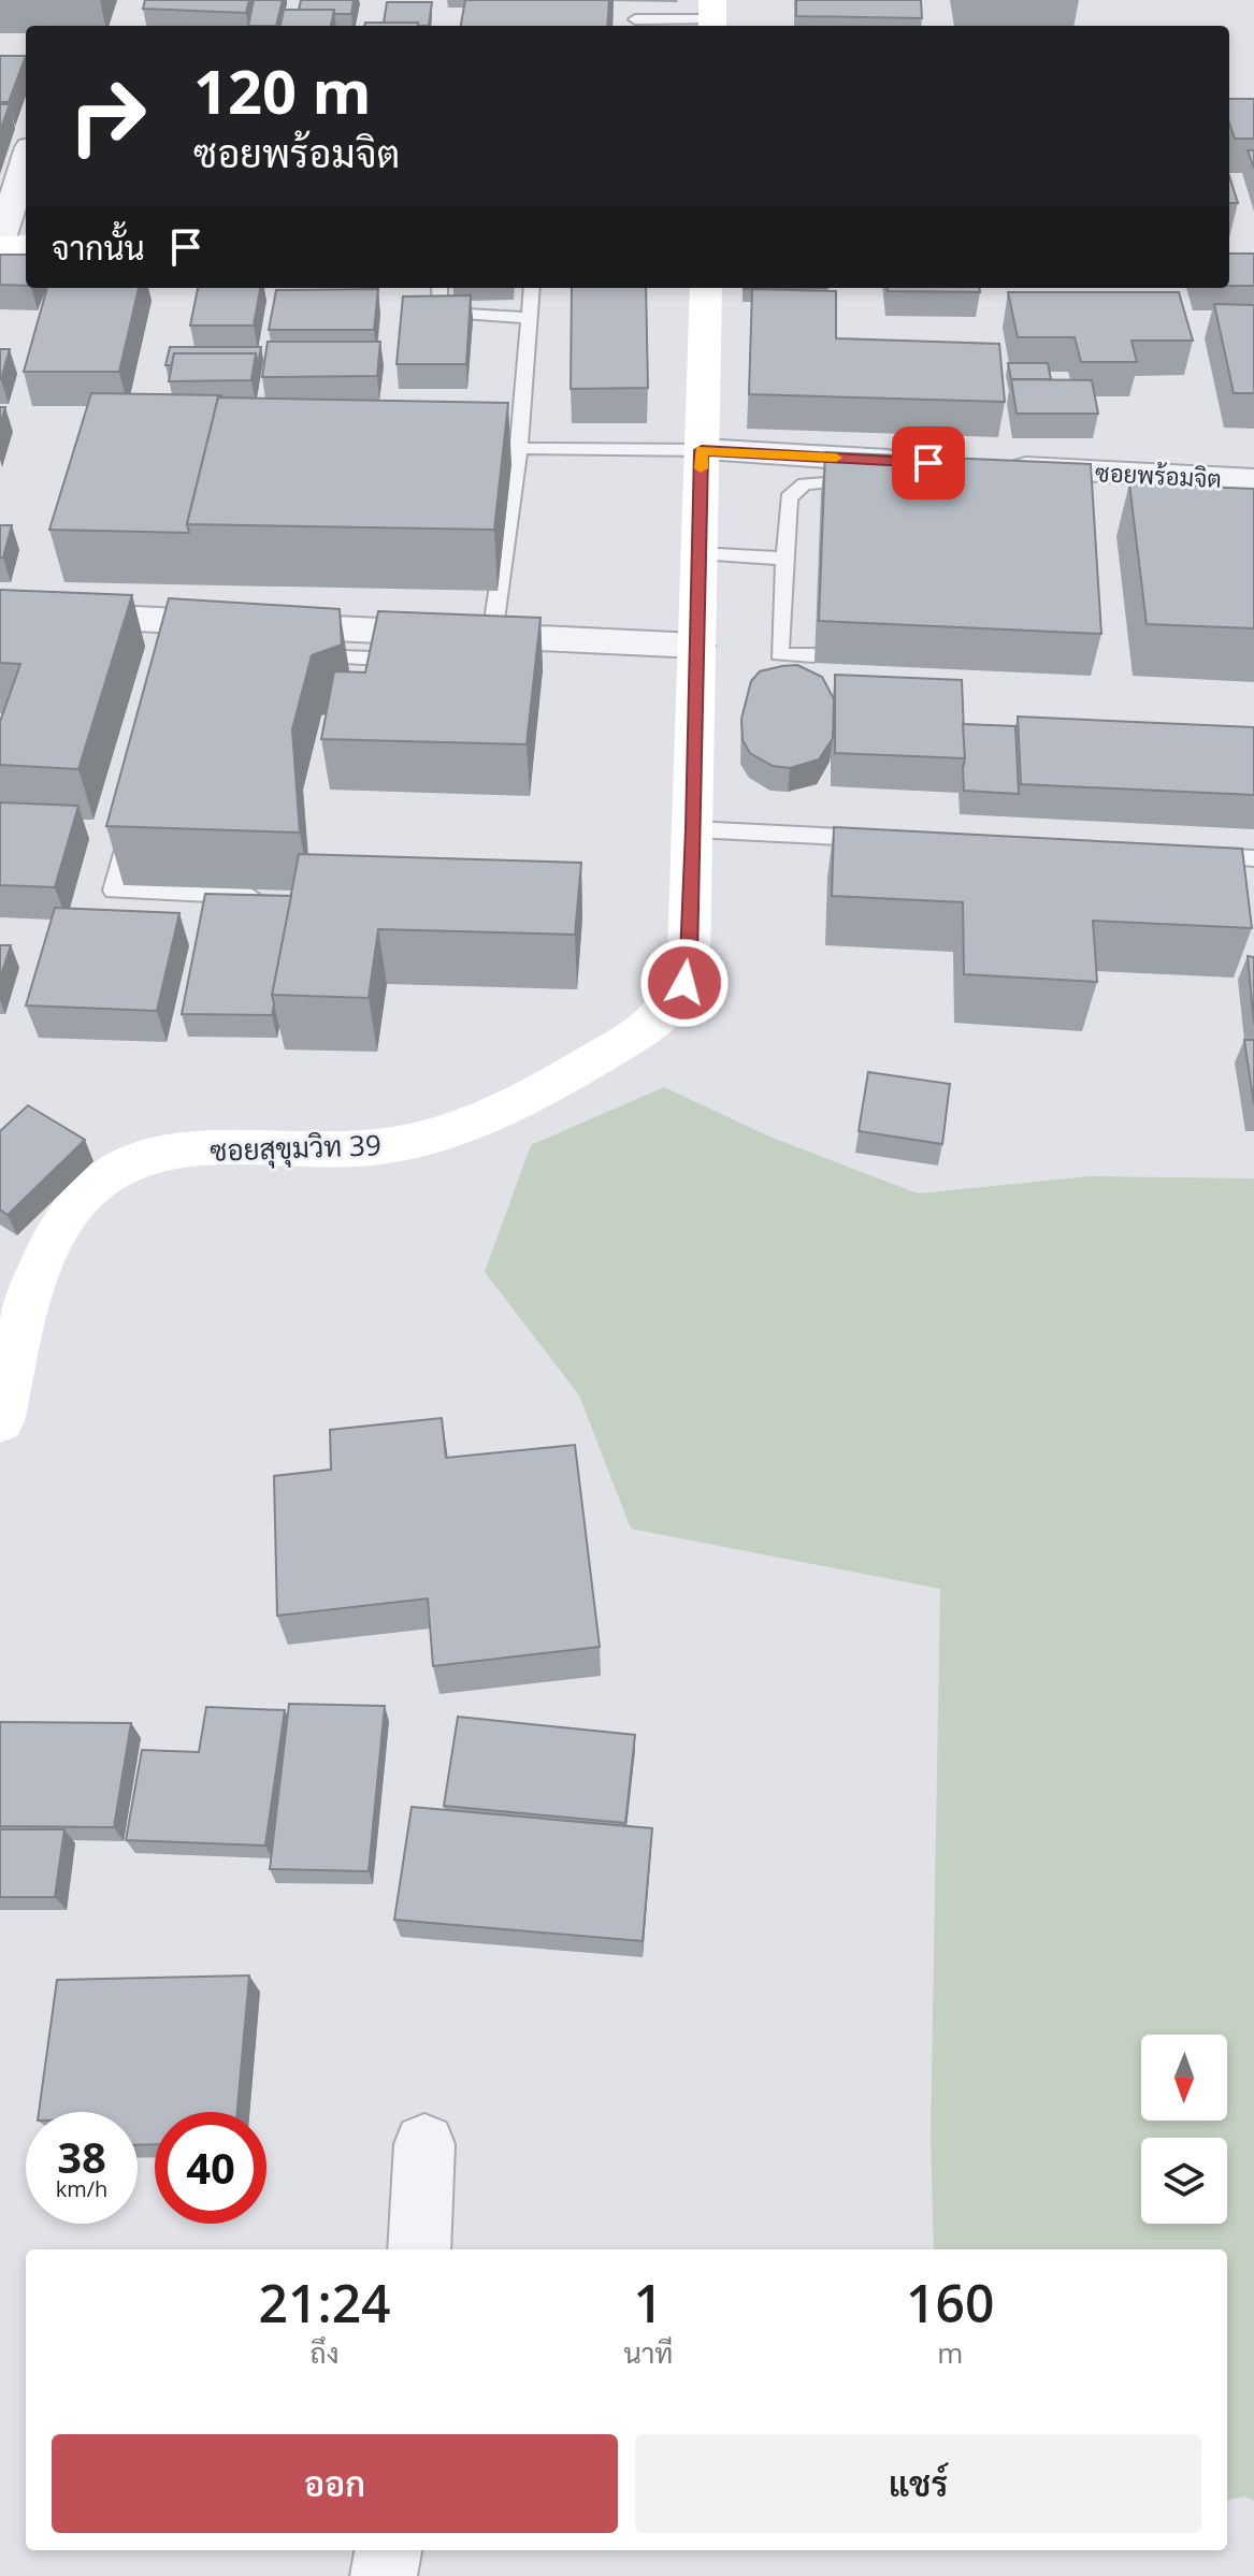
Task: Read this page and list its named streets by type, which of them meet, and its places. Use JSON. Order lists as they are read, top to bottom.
{
  "streets": {
    "street": ["ซอยพร้อมจิต", "ซอยสุขุมวิท 39"]
  },
  "north": "bottom",
  "page": {
    "turn": ["120 m", "ซอยพร้อมจิต"],
    "then": "จากนั้น",
    "speed": "38 km/h",
    "limit": "40",
    "eta": [
      "21:24",
      "ถึง",
      "1",
      "นาที",
      "160",
      "m"
    ],
    "buttons": ["ออก", "แชร์"]
  }
}
